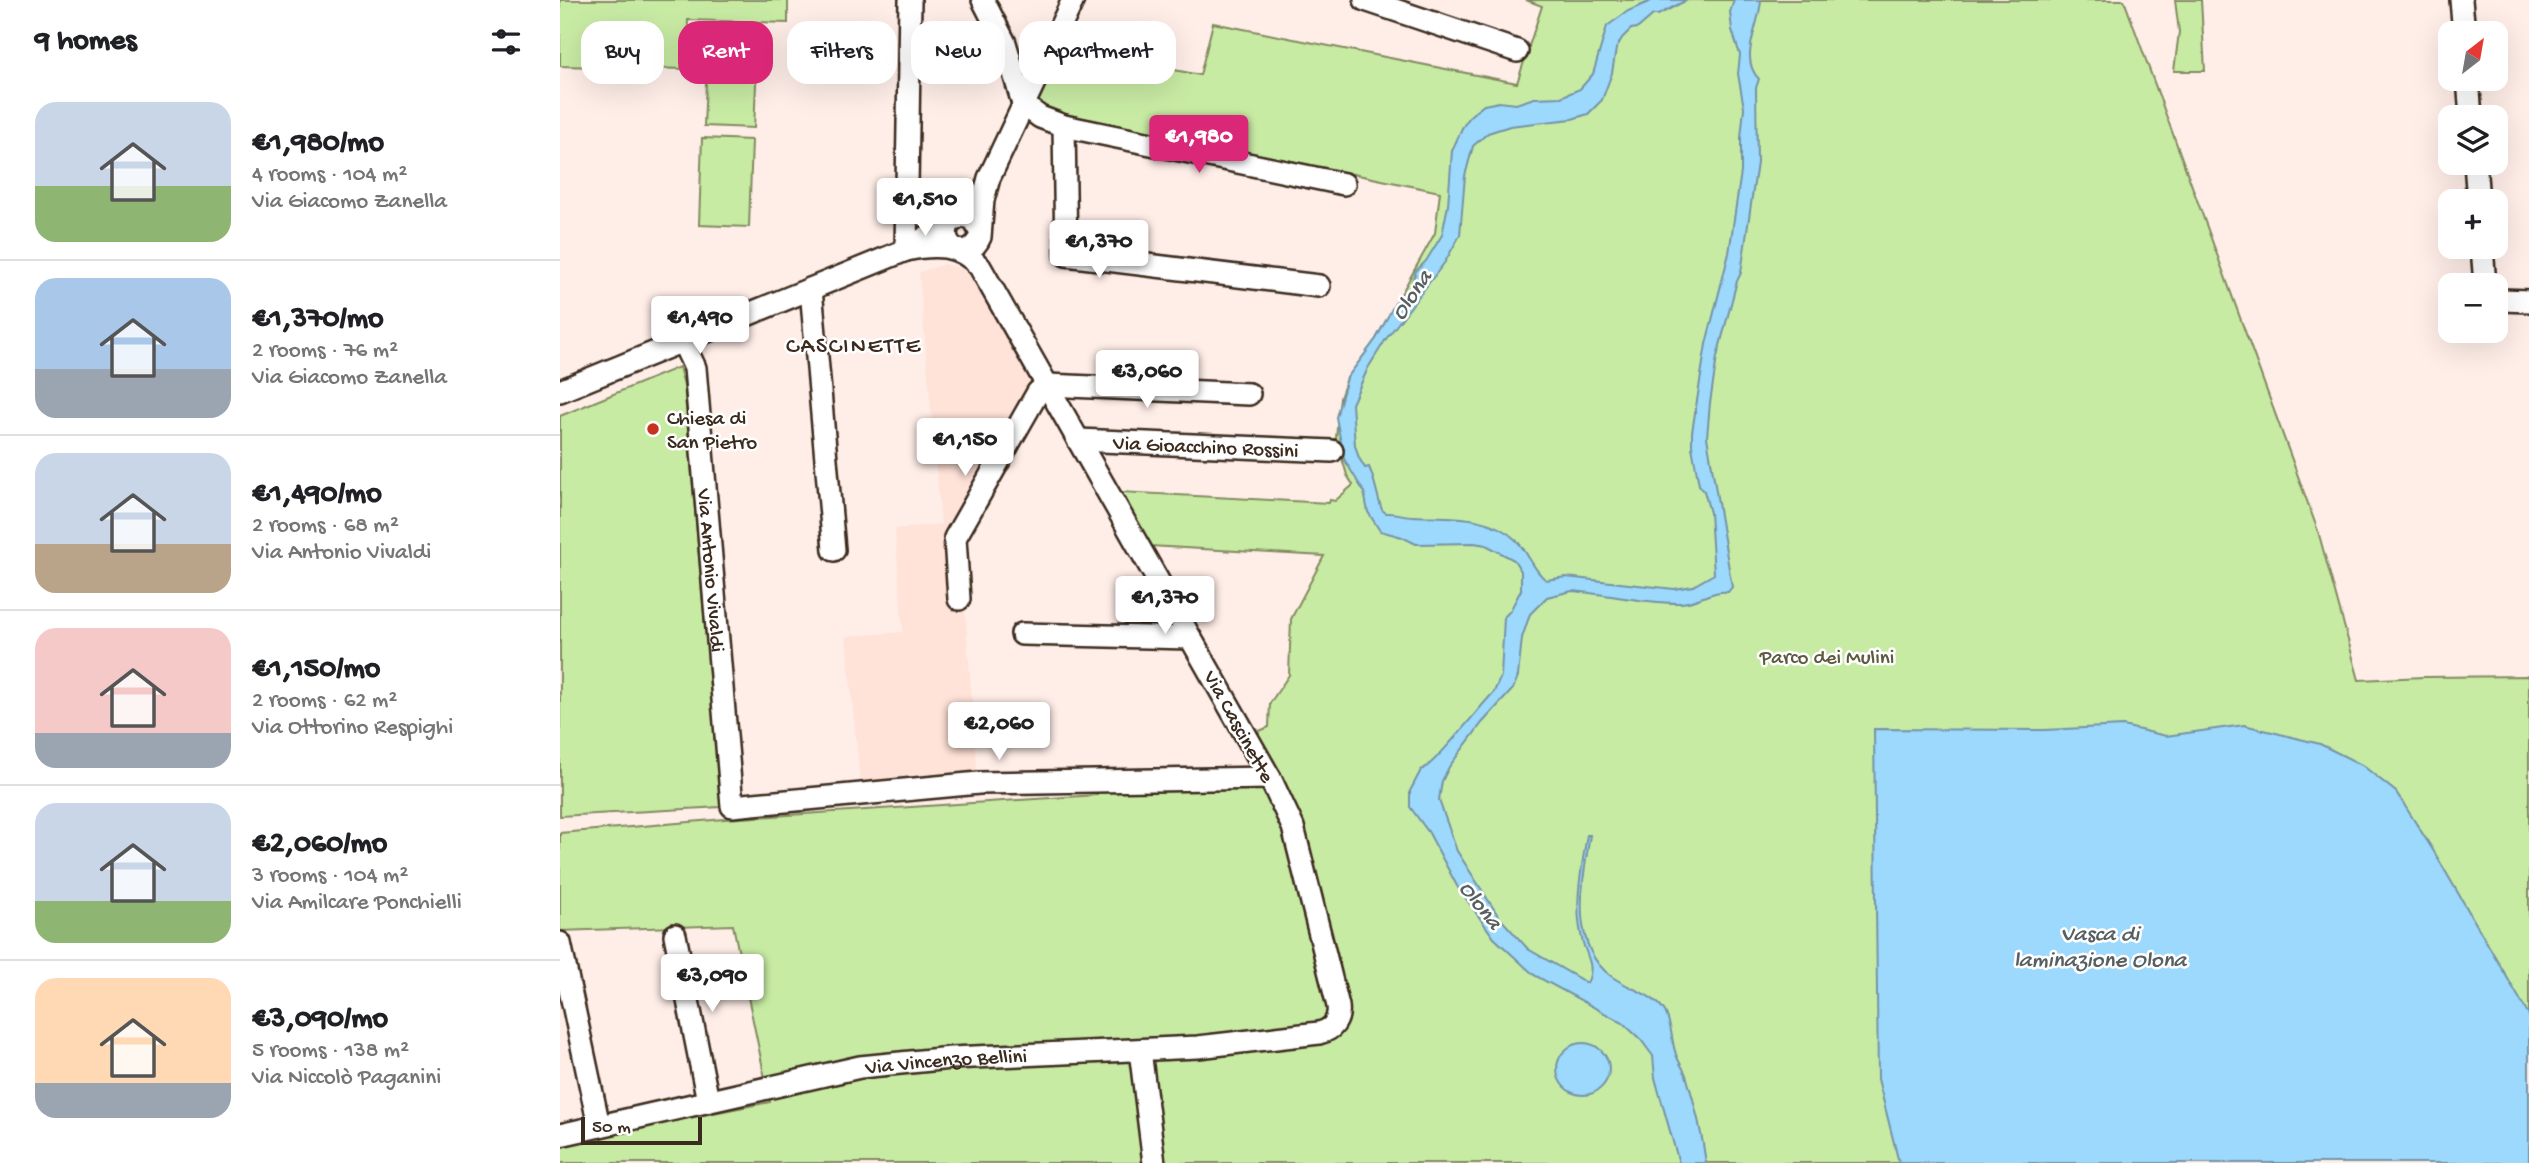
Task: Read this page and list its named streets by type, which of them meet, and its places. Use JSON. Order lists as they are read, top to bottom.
{
  "streets": {
    "street": [
      "Via Gioacchino Rossini",
      "Via Antonio Vivaldi",
      "Via Cascinette",
      "Via Vincenzo Bellini"
    ]
  },
  "crossings": [
    ["Via Gioacchino Rossini", "Via Cascinette"],
    ["Via Antonio Vivaldi", "Via Cascinette"],
    ["Via Cascinette", "Via Vincenzo Bellini"]
  ],
  "districts": ["CASCINETTE"],
  "water": ["Olona", "Vasca di laminazione Olona"],
  "parks": ["Parco dei Mulini"],
  "places": ["Chiesa di San Pietro"],
  "scale_bar": "50 m",
  "north": "top right",
  "page": {
    "heading": "9 homes",
    "map_buttons": ["+", "−"],
    "chip": [
      "Buy",
      "Rent",
      "Filters",
      "New",
      "Apartment"
    ],
    "list": [
      {
        "name": "€1,980/mo",
        "note": "4 rooms · 104 m² · Via Giacomo Zanella"
      },
      {
        "name": "€1,370/mo",
        "note": "2 rooms · 76 m² · Via Giacomo Zanella"
      },
      {
        "name": "€1,490/mo",
        "note": "2 rooms · 68 m² · Via Antonio Vivaldi"
      },
      {
        "name": "€1,150/mo",
        "note": "2 rooms · 62 m² · Via Ottorino Respighi"
      },
      {
        "name": "€2,060/mo",
        "note": "3 rooms · 104 m² · Via Amilcare Ponchielli"
      },
      {
        "name": "€3,090/mo",
        "note": "5 rooms · 138 m² · Via Niccolò Paganini"
      }
    ],
    "price": [
      "€1,980",
      "€1,510",
      "€1,370",
      "€1,490",
      "€3,060",
      "€1,150",
      "€1,370",
      "€2,060",
      "€3,090"
    ],
    "scale": "50 m"
  }
}
